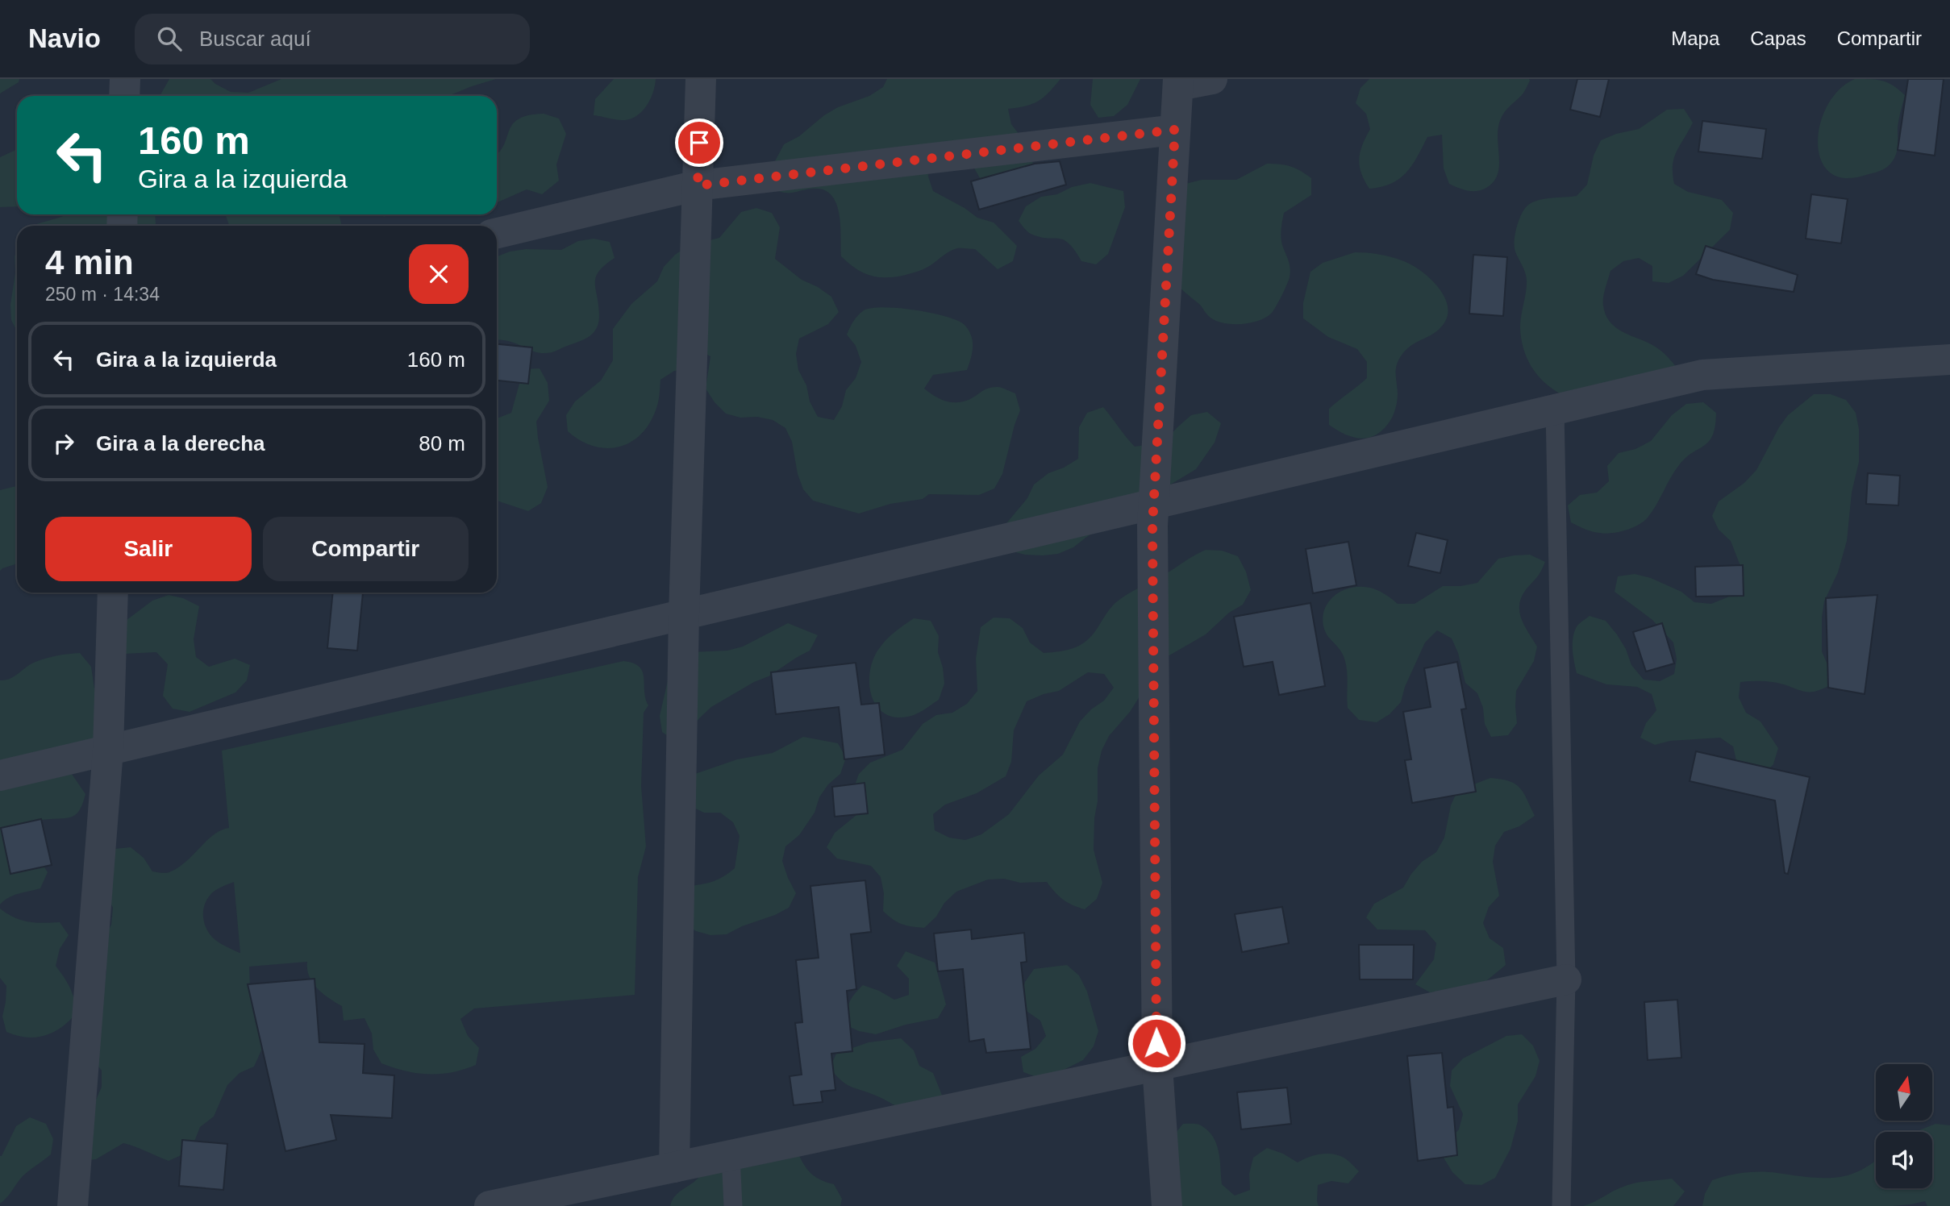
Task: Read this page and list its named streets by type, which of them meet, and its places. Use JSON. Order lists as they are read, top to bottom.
{
  "north": "top",
  "page": {
    "header": "Navio",
    "search": "Buscar aquí",
    "nav": ["Mapa", "Capas", "Compartir"],
    "turn": ["160 m", "Gira a la izquierda"],
    "heading": ["4 min", "250 m · 14:34"],
    "list": [
      {
        "name": "Gira a la izquierda",
        "value": "160 m"
      },
      {
        "name": "Gira a la derecha",
        "value": "80 m"
      }
    ],
    "buttons": ["Salir", "Compartir"]
  }
}
